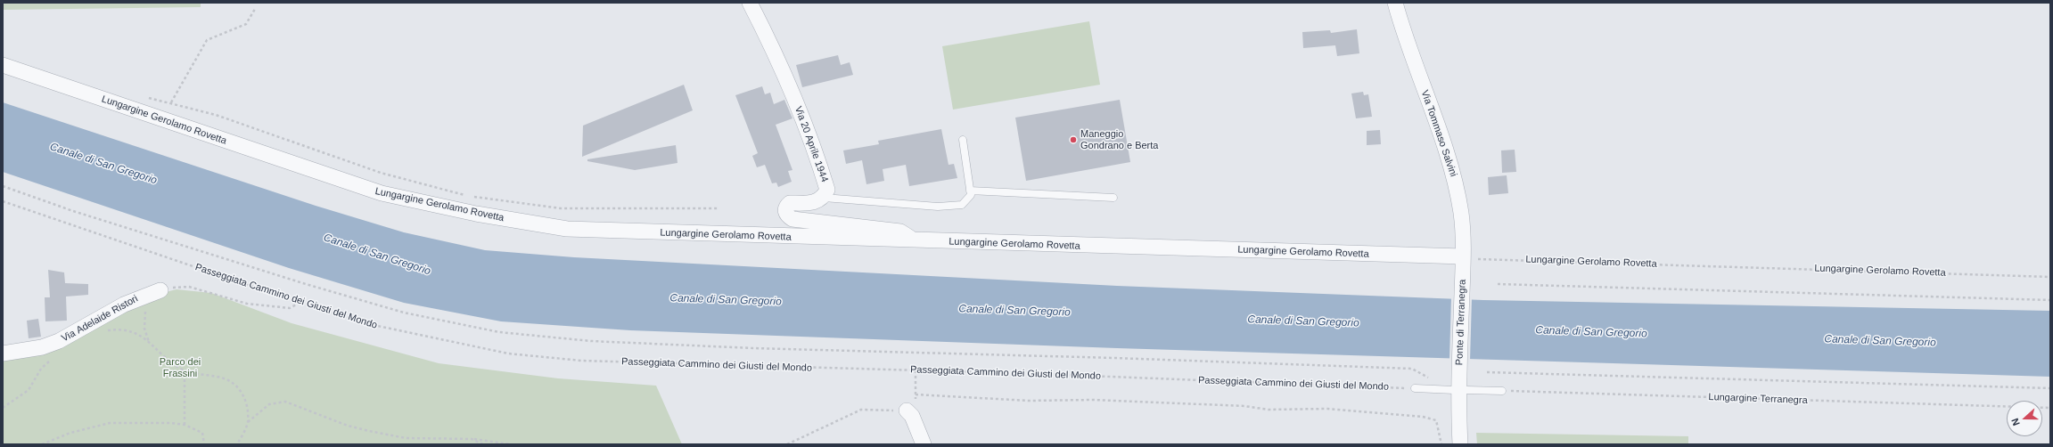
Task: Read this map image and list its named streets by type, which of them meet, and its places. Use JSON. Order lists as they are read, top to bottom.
{
  "streets": {
    "street": [
      "Lungargine Gerolamo Rovetta",
      "Via Tommaso Salvini",
      "Via 20 Aprile 1944",
      "Via Adelaide Ristori",
      "Ponte di Terranegra"
    ],
    "path": ["Passeggiata Cammino dei Giusti del Mondo", "Lungargine Terranegra"]
  },
  "crossings": [
    ["Lungargine Gerolamo Rovetta", "Via Tommaso Salvini"],
    ["Lungargine Gerolamo Rovetta", "Ponte di Terranegra"],
    ["Via Tommaso Salvini", "Ponte di Terranegra"]
  ],
  "water": ["Canale di San Gregorio"],
  "parks": ["Parco dei Frassini"],
  "places": ["Maneggio Gondrano e Berta"],
  "north": "left"
}
